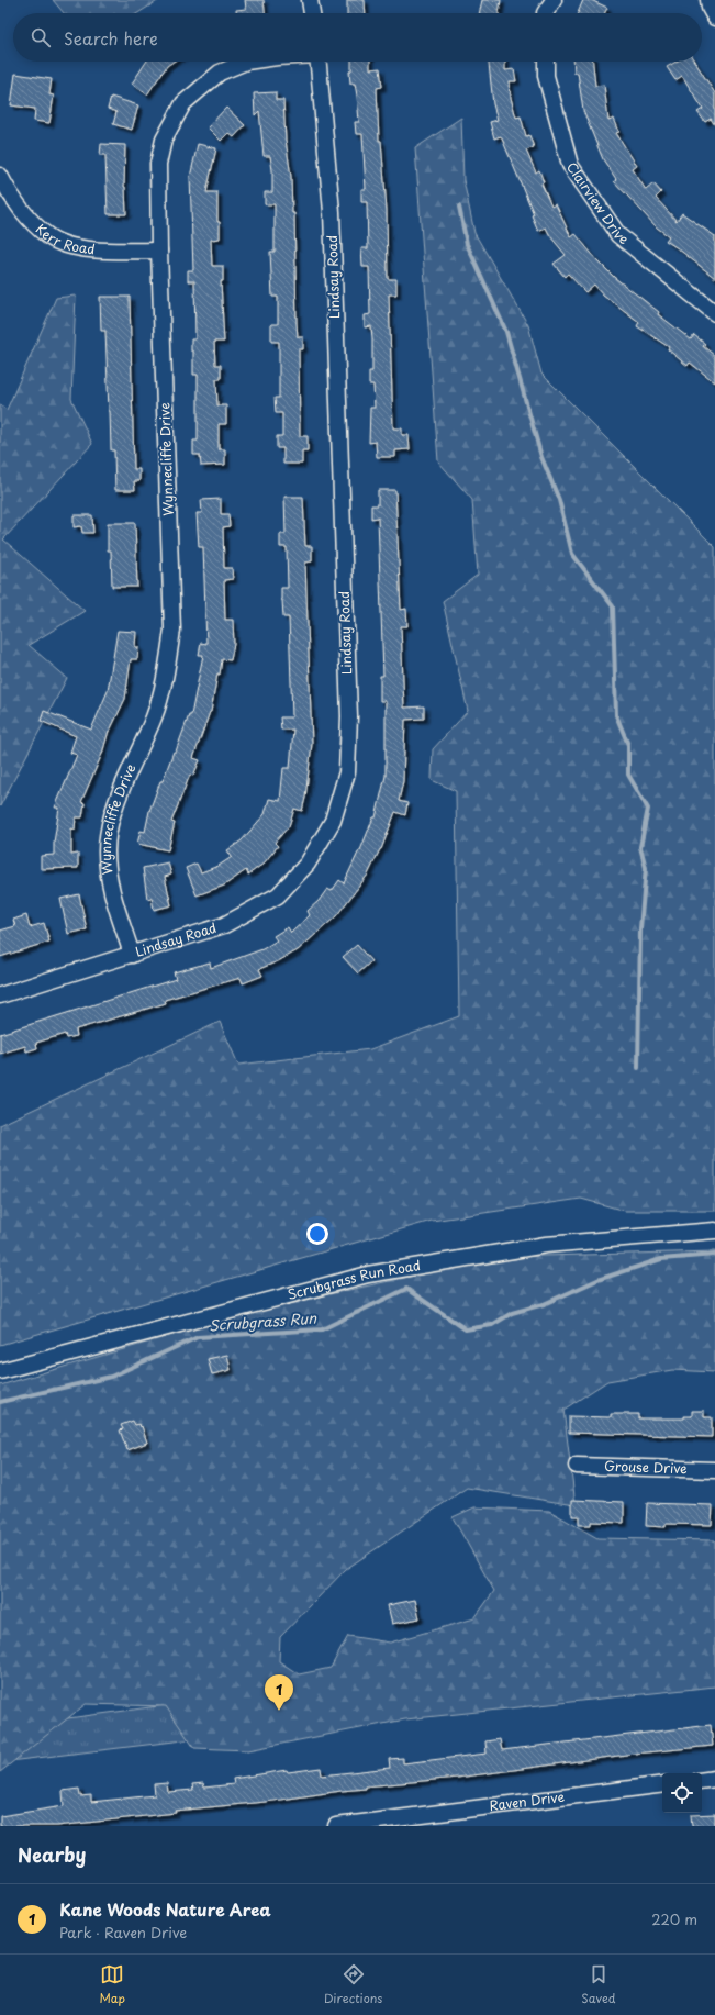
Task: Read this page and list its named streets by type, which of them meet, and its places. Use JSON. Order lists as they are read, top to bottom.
{
  "streets": {
    "street": [
      "Clairview Drive",
      "Kerr Road",
      "Lindsay Road",
      "Wynnecliffe Drive",
      "Scrubgrass Run Road",
      "Grouse Drive",
      "Raven Drive"
    ]
  },
  "crossings": [
    ["Kerr Road", "Wynnecliffe Drive"],
    ["Lindsay Road", "Wynnecliffe Drive"]
  ],
  "water": ["Scrubgrass Run"],
  "page": {
    "search": "Search here",
    "pins": "1",
    "heading": "Nearby",
    "list": [
      {
        "mark": "1",
        "name": "Kane Woods Nature Area",
        "note": "Park · Raven Drive",
        "value": "220 m"
      }
    ],
    "nav": ["Map", "Directions", "Saved"]
  }
}
